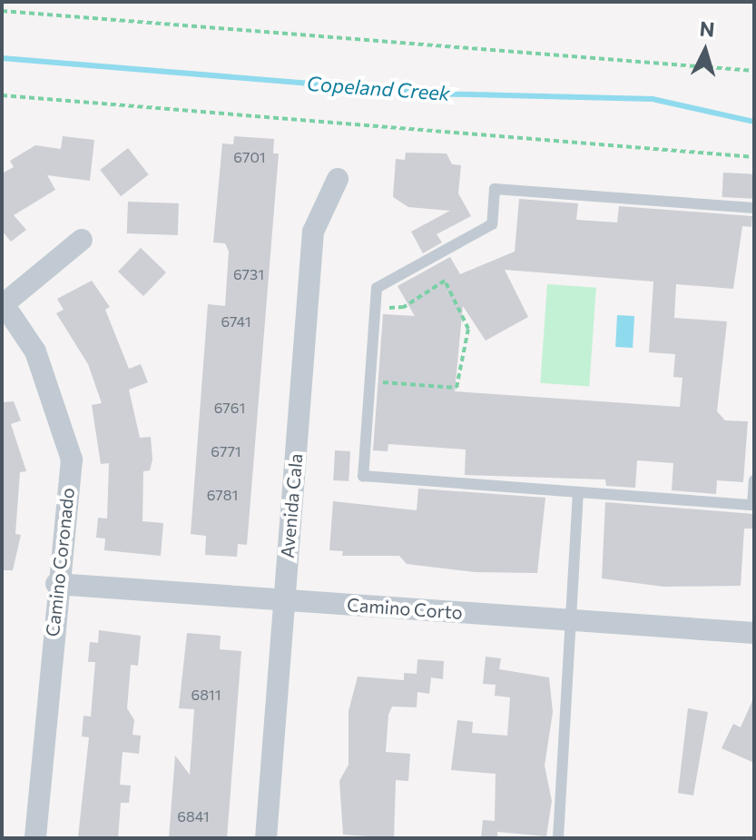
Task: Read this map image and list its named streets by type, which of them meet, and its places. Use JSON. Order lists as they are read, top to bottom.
{
  "streets": {
    "street": ["Avenida Cala", "Camino Coronado", "Camino Corto"]
  },
  "crossings": [
    ["Avenida Cala", "Camino Corto"],
    ["Camino Coronado", "Camino Corto"]
  ],
  "water": ["Copeland Creek"],
  "house_numbers": [
    "6701",
    "6731",
    "6741",
    "6761",
    "6771",
    "6781",
    "6811",
    "6841"
  ],
  "north": "top"
}
